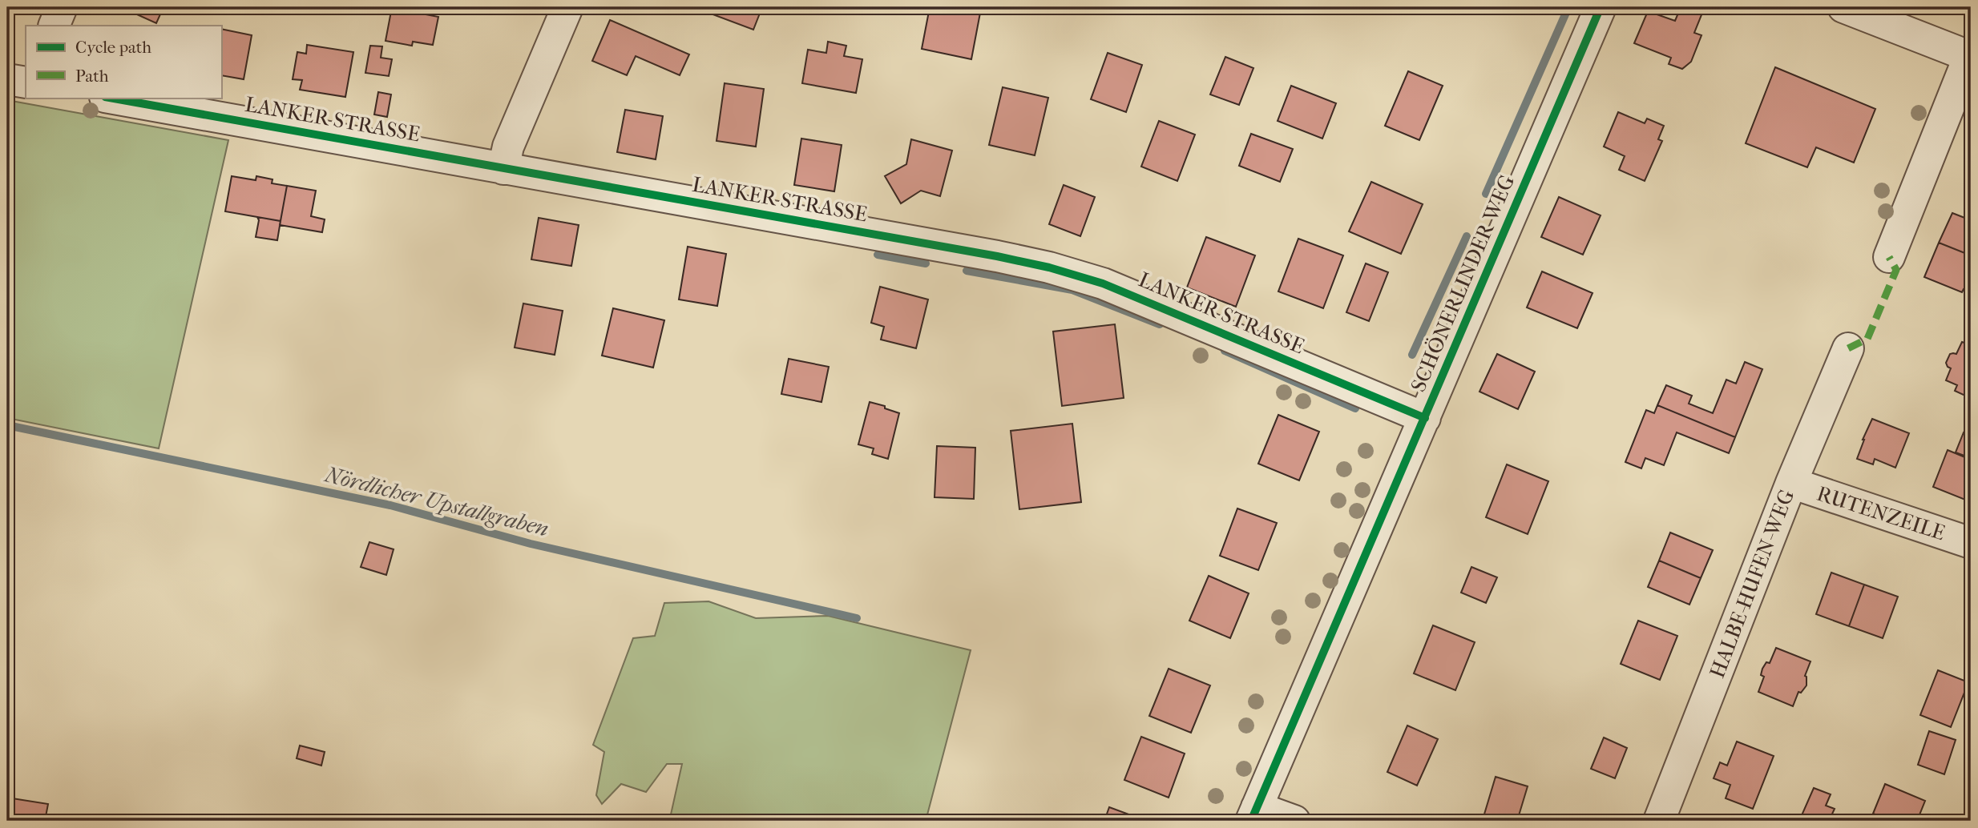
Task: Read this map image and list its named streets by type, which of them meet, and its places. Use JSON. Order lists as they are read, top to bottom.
{
  "streets": {
    "street": [
      "LANKER STRASSE",
      "SCHÖNERLINDER WEG",
      "RUTENZEILE",
      "HALBE-HUFEN-WEG"
    ]
  },
  "crossings": [
    ["LANKER STRASSE", "SCHÖNERLINDER WEG"],
    ["RUTENZEILE", "HALBE-HUFEN-WEG"]
  ],
  "water": ["Nördlicher Upstallgraben"],
  "legend": ["Cycle path", "Path"]
}
